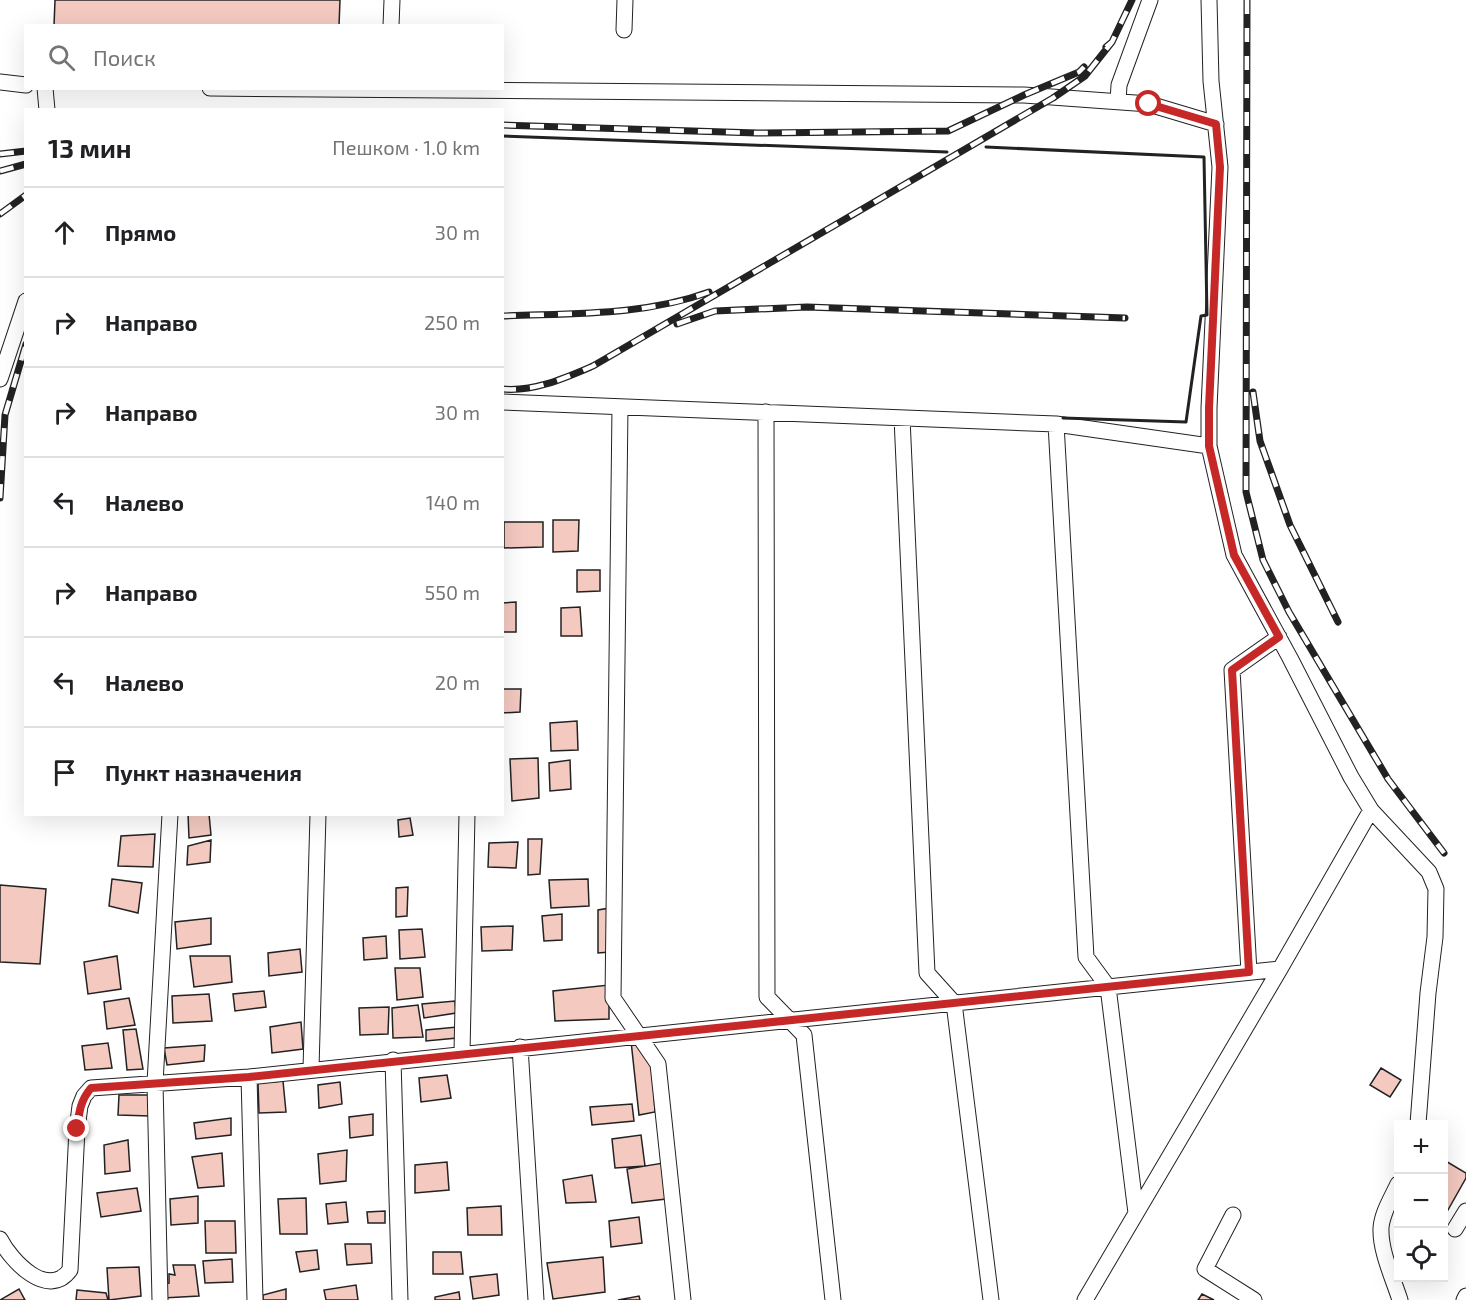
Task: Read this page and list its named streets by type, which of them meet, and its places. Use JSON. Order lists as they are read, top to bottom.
{
  "page": {
    "search": "Поиск",
    "heading": ["13 мин", "Пешком · 1.0 km"],
    "list": [
      ["Прямо", "30 m"],
      ["Направо", "250 m"],
      ["Направо", "30 m"],
      ["Налево", "140 m"],
      ["Направо", "550 m"],
      ["Налево", "20 m"],
      "Пункт назначения"
    ],
    "map_buttons": ["+", "−"]
  }
}
